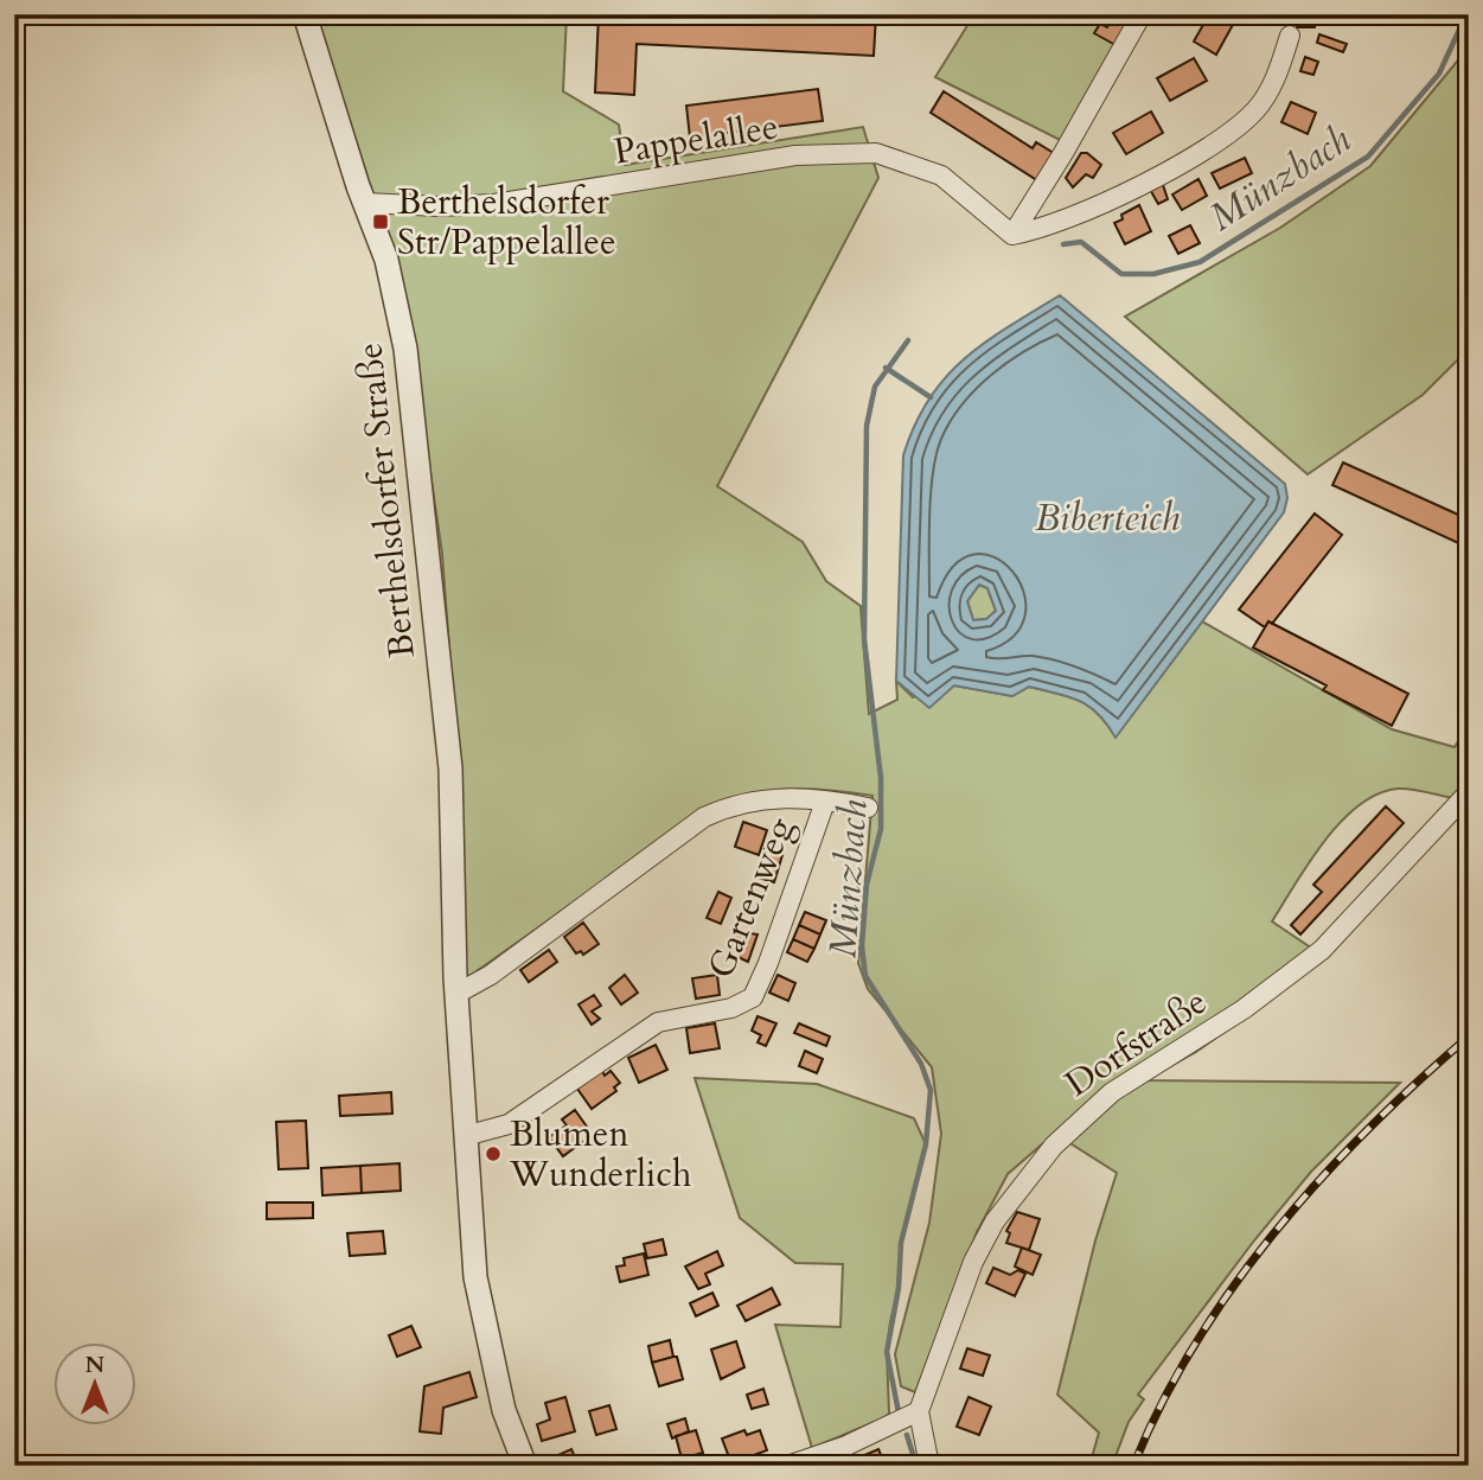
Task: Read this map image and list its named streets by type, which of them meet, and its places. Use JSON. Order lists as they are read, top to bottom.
{
  "streets": {
    "street": [
      "Pappelallee",
      "Berthelsdorfer Straße",
      "Gartenweg",
      "Dorfstraße"
    ]
  },
  "crossings": [
    ["Pappelallee", "Berthelsdorfer Straße"],
    ["Berthelsdorfer Straße", "Gartenweg"]
  ],
  "water": ["Münzbach", "Biberteich"],
  "places": {
    "transit": ["Berthelsdorfer Str/Pappelallee"],
    "other": ["Blumen Wunderlich"]
  },
  "north": "top"
}
